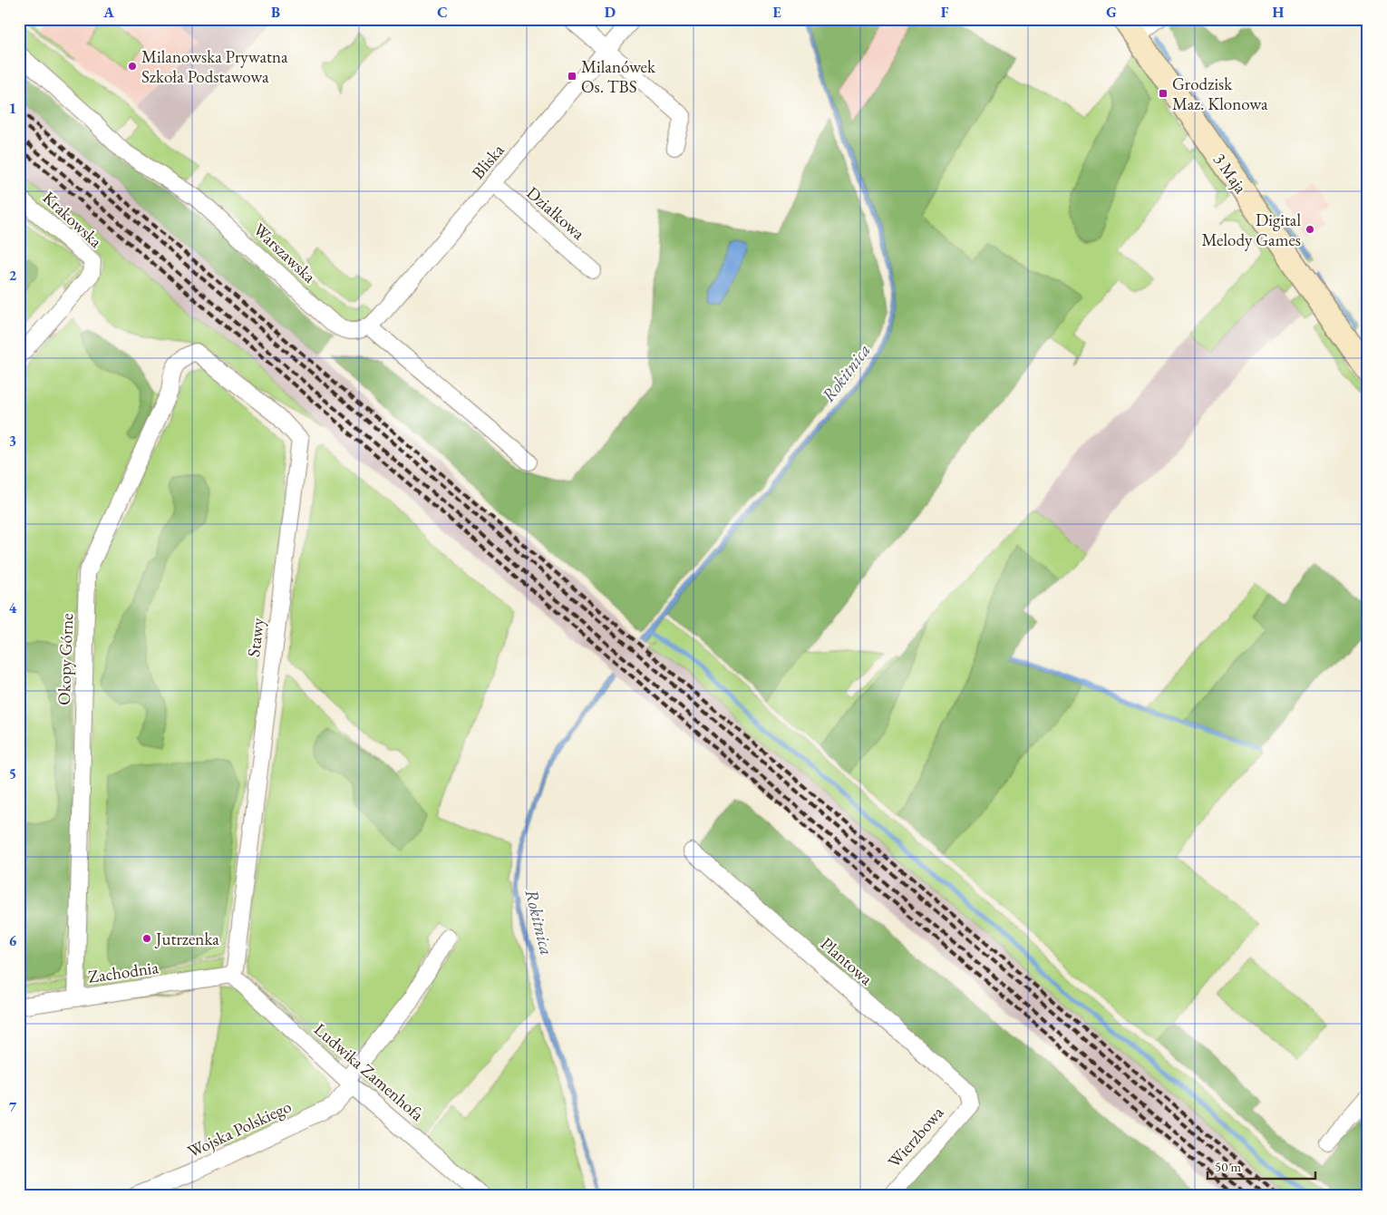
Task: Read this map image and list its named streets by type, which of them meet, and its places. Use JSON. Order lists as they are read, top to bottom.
{
  "streets": {
    "street": [
      "Bliska",
      "3 Maja",
      "Działkowa",
      "Krakowska",
      "Warszawska",
      "Stawy",
      "Okopy Górne",
      "Plantowa",
      "Zachodnia",
      "Ludwika Zamenhofa",
      "Wojska Polskiego",
      "Wierzbowa"
    ]
  },
  "crossings": [
    ["Bliska", "Działkowa"],
    ["Bliska", "Warszawska"],
    ["Stawy", "Okopy Górne"],
    ["Stawy", "Zachodnia"],
    ["Stawy", "Ludwika Zamenhofa"],
    ["Okopy Górne", "Zachodnia"],
    ["Plantowa", "Wierzbowa"],
    ["Zachodnia", "Ludwika Zamenhofa"],
    ["Ludwika Zamenhofa", "Wojska Polskiego"]
  ],
  "water": ["Rokitnica"],
  "places": {
    "other": ["Milanowska Prywatna Szkoła Podstawowa", "Digital Melody Games", "Jutrzenka"],
    "transit": ["Milanówek Os. TBS", "Grodzisk Maz. Klonowa"]
  },
  "scale_bar": "50 m",
  "grid": {
    "columns": [
      "A",
      "B",
      "C",
      "D",
      "E",
      "F",
      "G",
      "H"
    ],
    "rows": [
      "1",
      "2",
      "3",
      "4",
      "5",
      "6",
      "7"
    ]
  }
}
